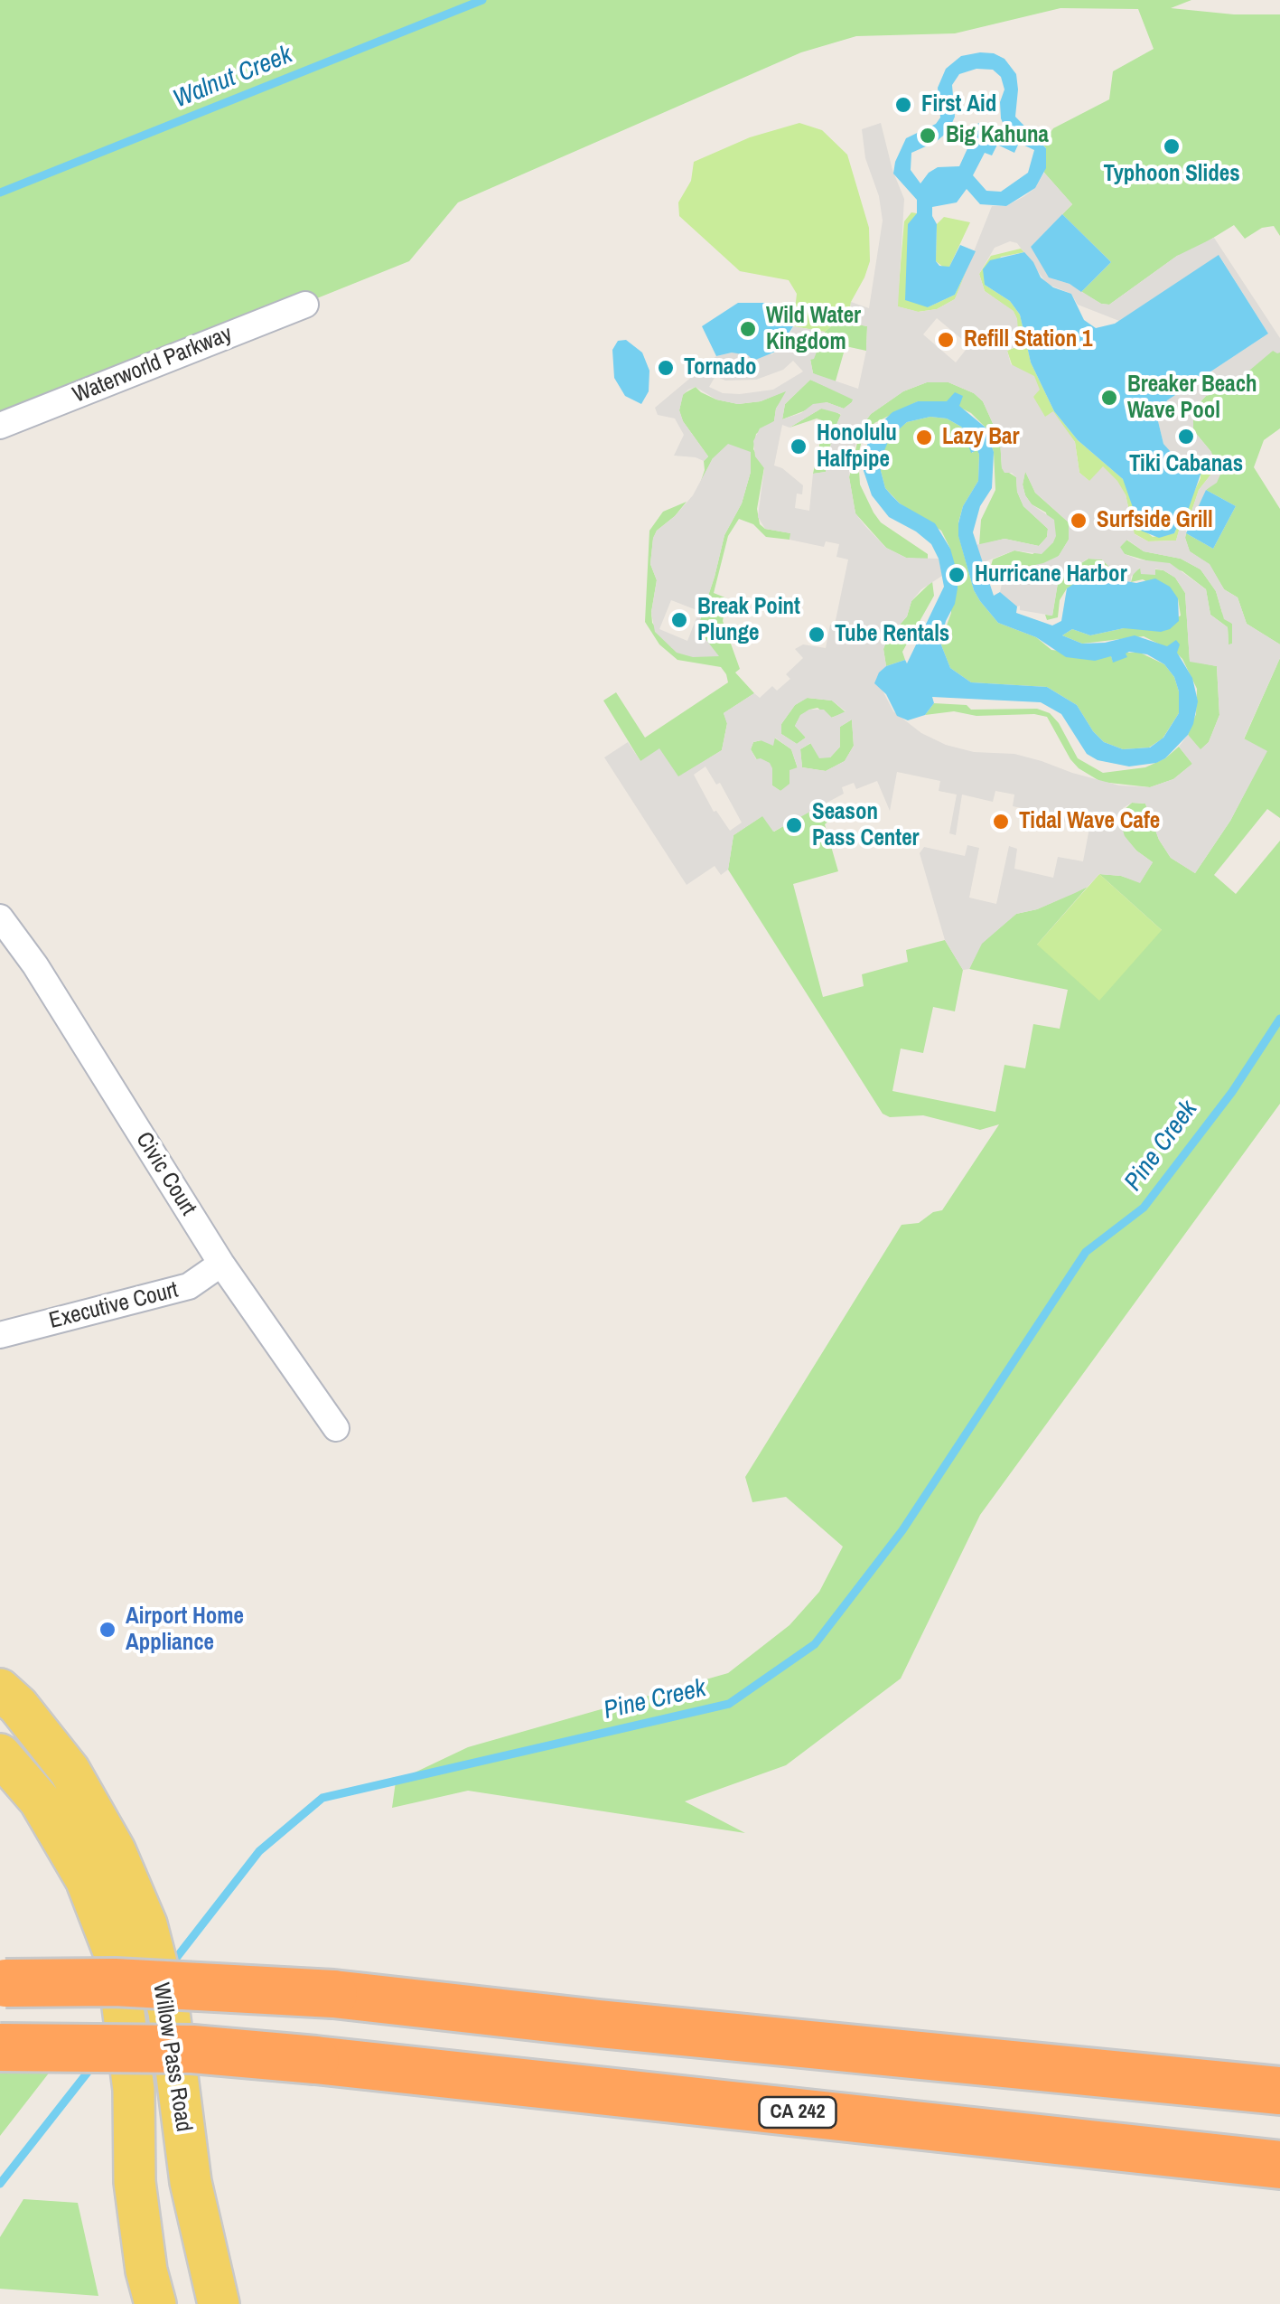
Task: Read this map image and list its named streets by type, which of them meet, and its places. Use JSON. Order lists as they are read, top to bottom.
{
  "streets": {
    "highway": ["CA 242"],
    "main road": ["Willow Pass Road"],
    "street": ["Waterworld Parkway", "Civic Court", "Executive Court"]
  },
  "crossings": [
    ["Civic Court", "Executive Court"]
  ],
  "water": ["Walnut Creek", "Pine Creek"],
  "places": [
    "First Aid",
    "Big Kahuna",
    "Typhoon Slides",
    "Wild Water Kingdom",
    "Refill Station 1",
    "Tornado",
    "Breaker Beach Wave Pool",
    "Tiki Cabanas",
    "Lazy Bar",
    "Honolulu Halfpipe",
    "Surfside Grill",
    "Hurricane Harbor",
    "Break Point Plunge",
    "Tube Rentals",
    "Tidal Wave Cafe",
    "Season Pass Center",
    "Airport Home Appliance"
  ]
}
